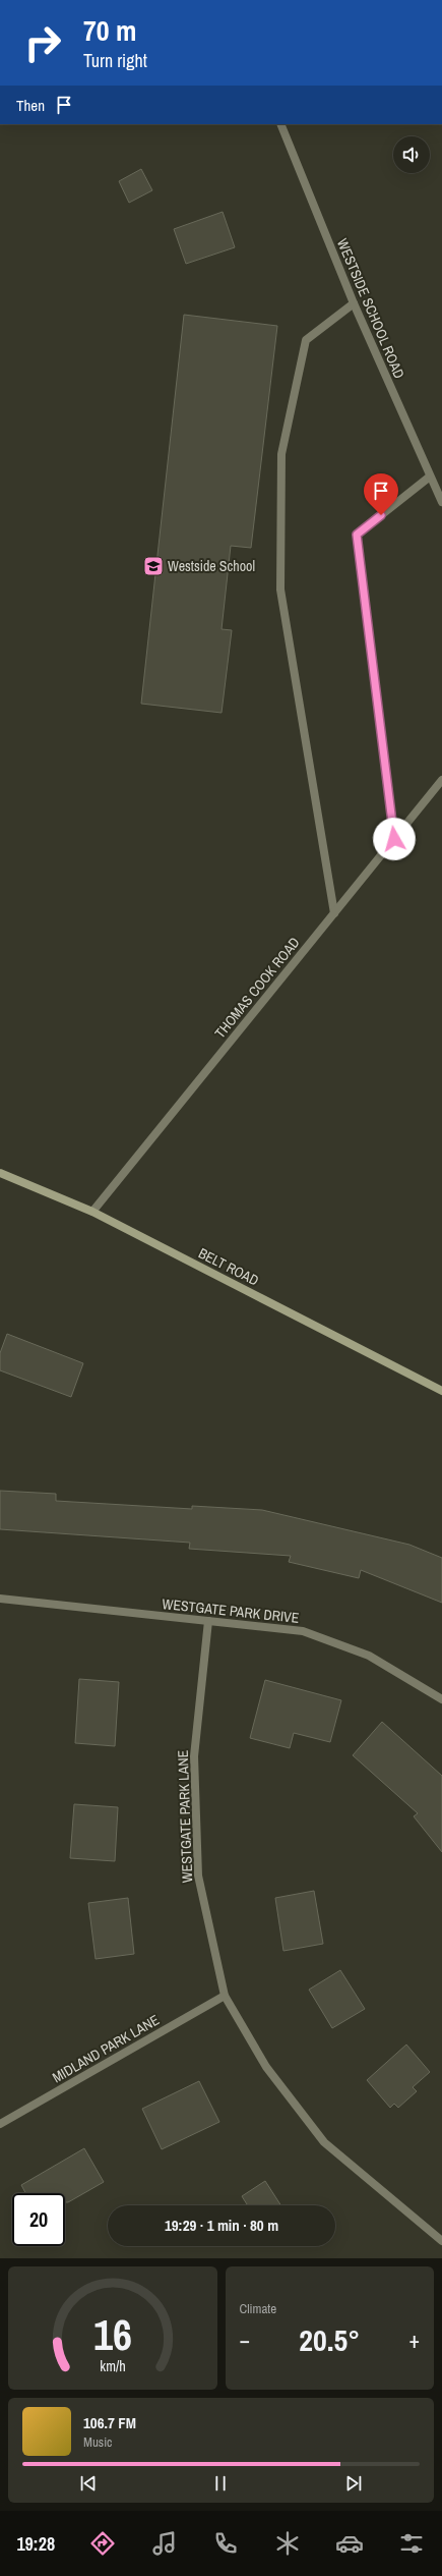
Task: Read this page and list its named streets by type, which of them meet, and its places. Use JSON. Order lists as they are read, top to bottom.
{
  "streets": {
    "street": [
      "WESTSIDE SCHOOL ROAD",
      "THOMAS COOK ROAD",
      "BELT ROAD",
      "WESTGATE PARK DRIVE",
      "WESTGATE PARK LANE",
      "MIDLAND PARK LANE"
    ]
  },
  "crossings": [
    ["THOMAS COOK ROAD", "BELT ROAD"],
    ["WESTGATE PARK DRIVE", "WESTGATE PARK LANE"],
    ["WESTGATE PARK LANE", "MIDLAND PARK LANE"]
  ],
  "places": {
    "school or university": ["Westside School"]
  },
  "page": {
    "turn": ["70 m", "Turn right"],
    "then": "Then",
    "limit": "20",
    "trip": "19:29 · 1 min · 80 m",
    "tile": "Climate",
    "heat": ["−", "20.5°", "+"],
    "song": ["106.7 FM", "Music"],
    "tabs": "19:28",
    "gauge": ["16", "km/h"]
  }
}
